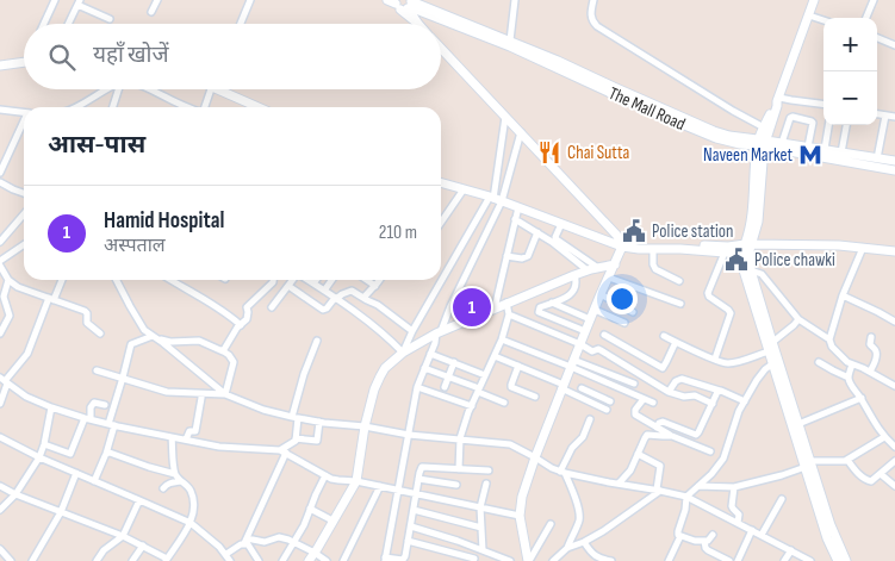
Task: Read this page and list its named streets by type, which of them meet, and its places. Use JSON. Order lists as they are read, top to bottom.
{
  "streets": {
    "street": ["The Mall Road"]
  },
  "places": {
    "restaurant": ["Chai Sutta"],
    "metro station": ["Naveen Market"],
    "public building": ["Police station", "Police chawki"]
  },
  "page": {
    "map_buttons": ["+", "−"],
    "search": "यहाँ खोजें",
    "heading": "आस-पास",
    "list": [
      {
        "mark": "1",
        "name": "Hamid Hospital",
        "note": "अस्पताल",
        "value": "210 m"
      }
    ],
    "pins": "1"
  }
}
